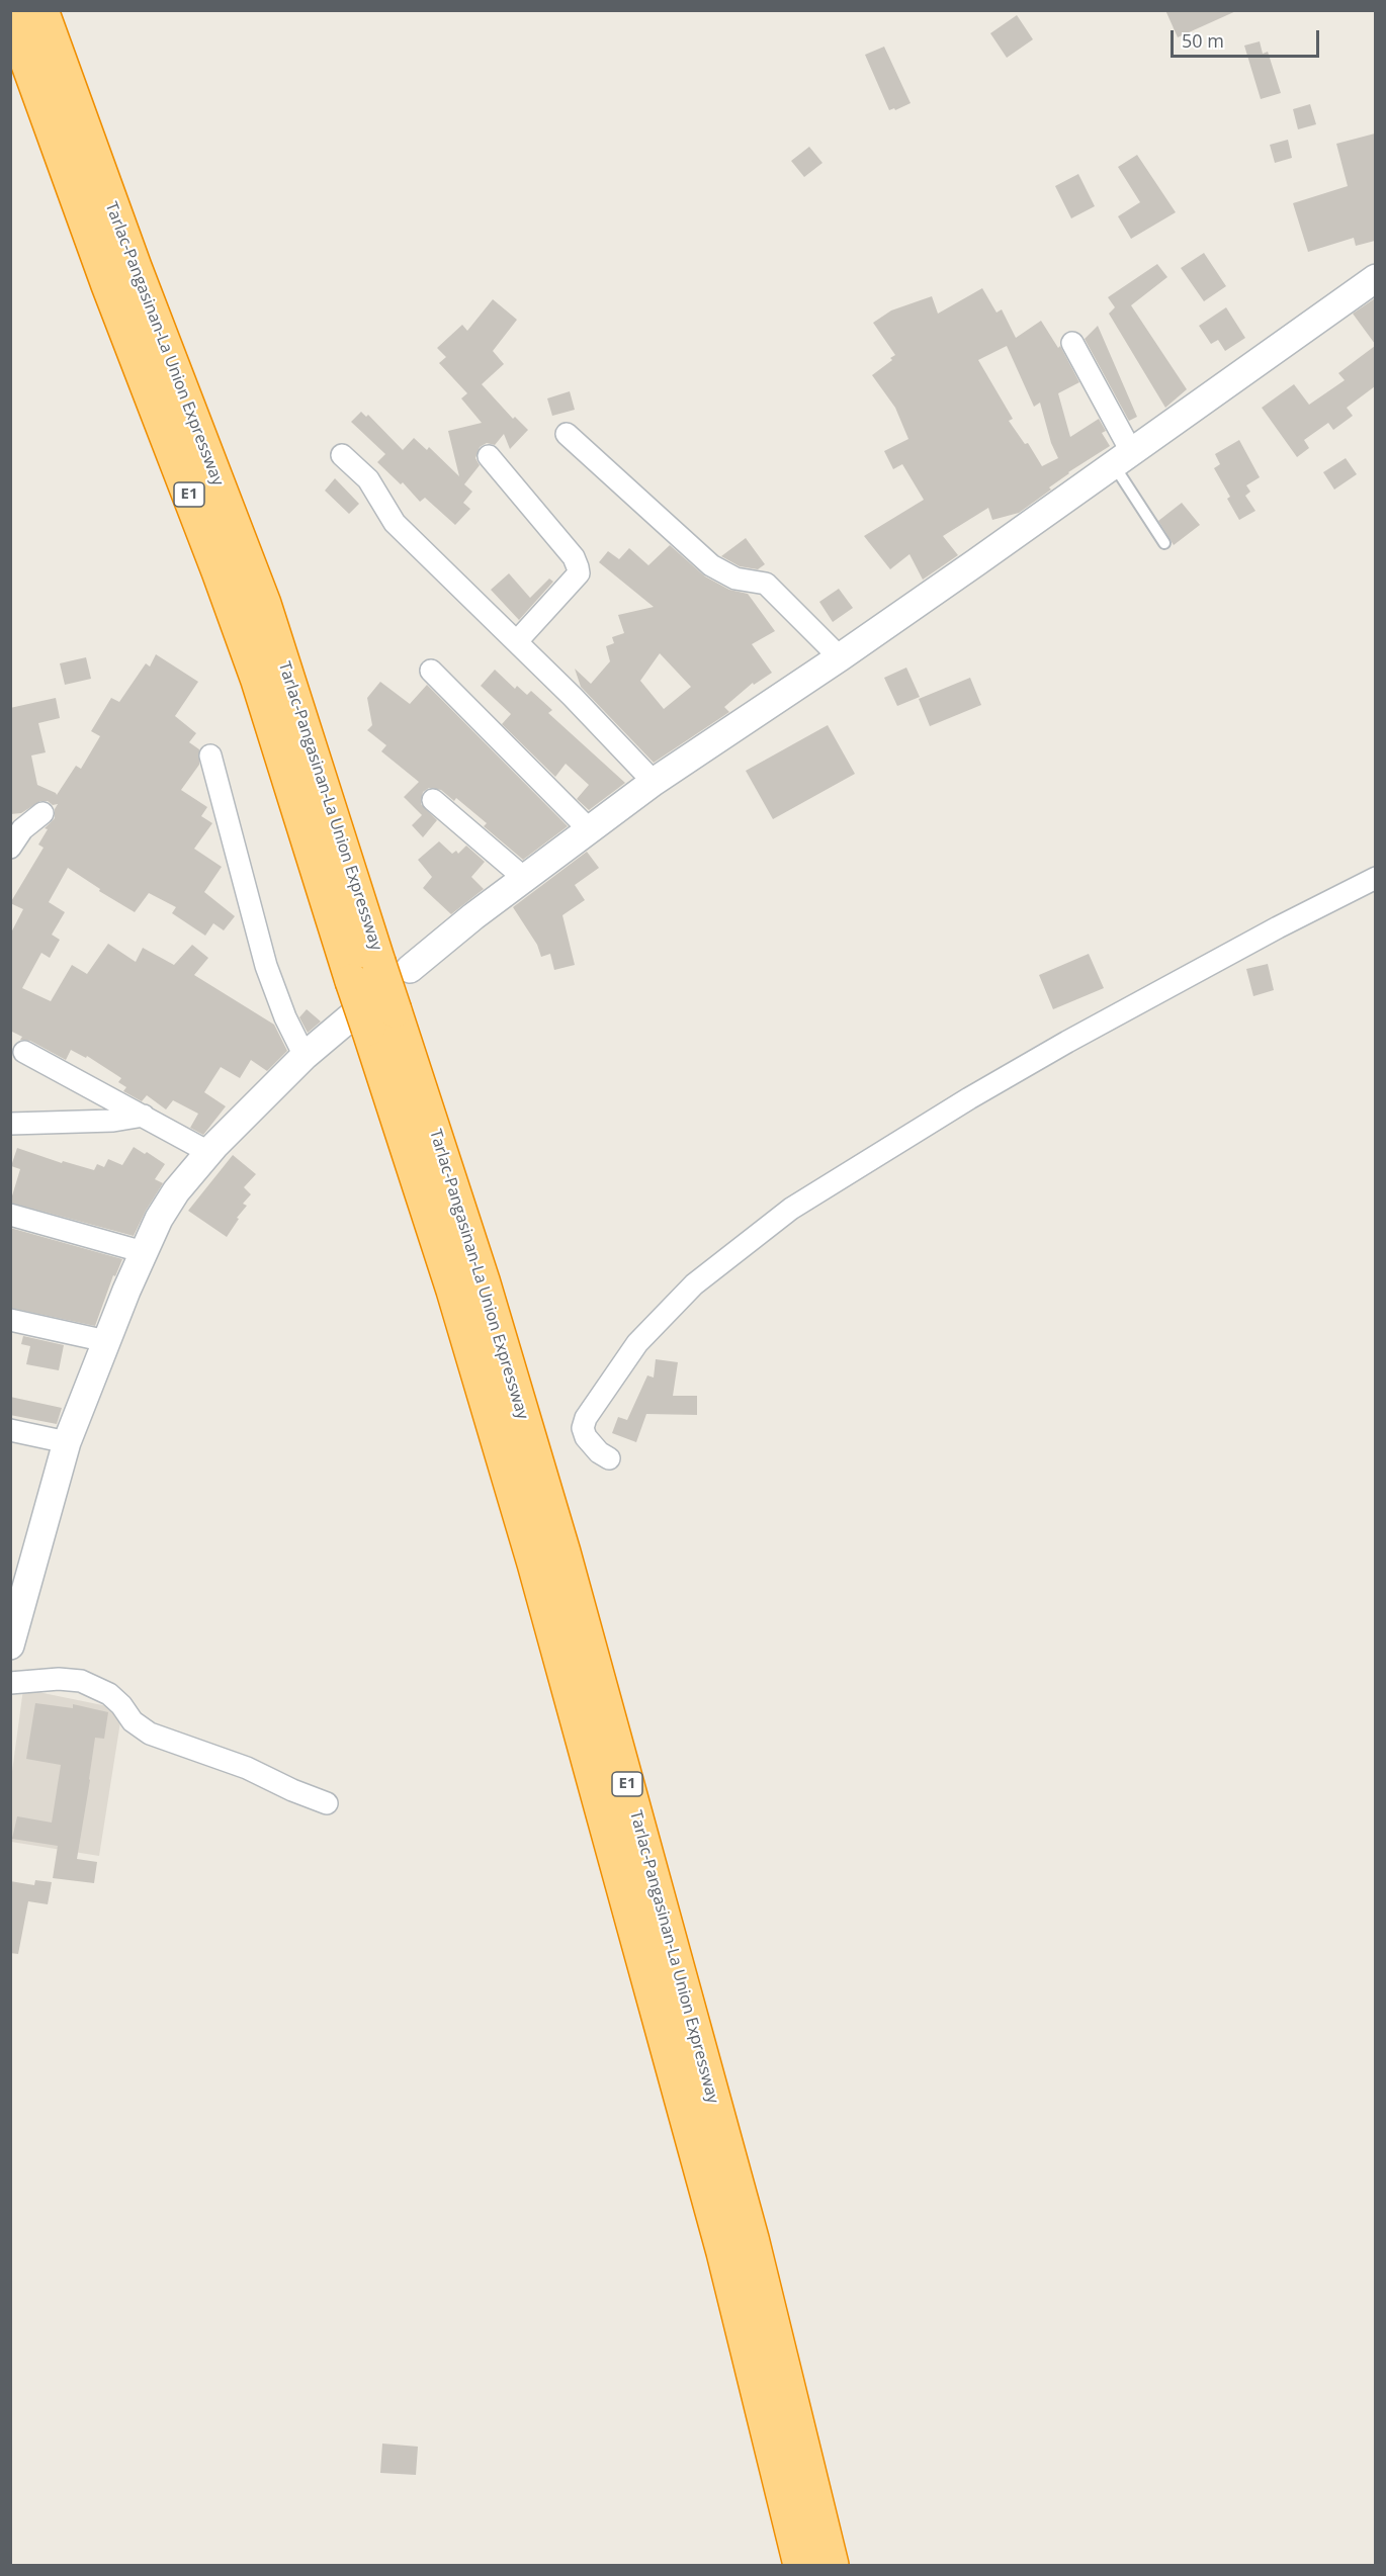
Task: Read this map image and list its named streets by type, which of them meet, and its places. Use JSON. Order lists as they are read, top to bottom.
{
  "streets": {
    "highway": ["Tarlac-Pangasinan-La Union Expressway", "E1"]
  },
  "scale_bar": "50 m"
}
